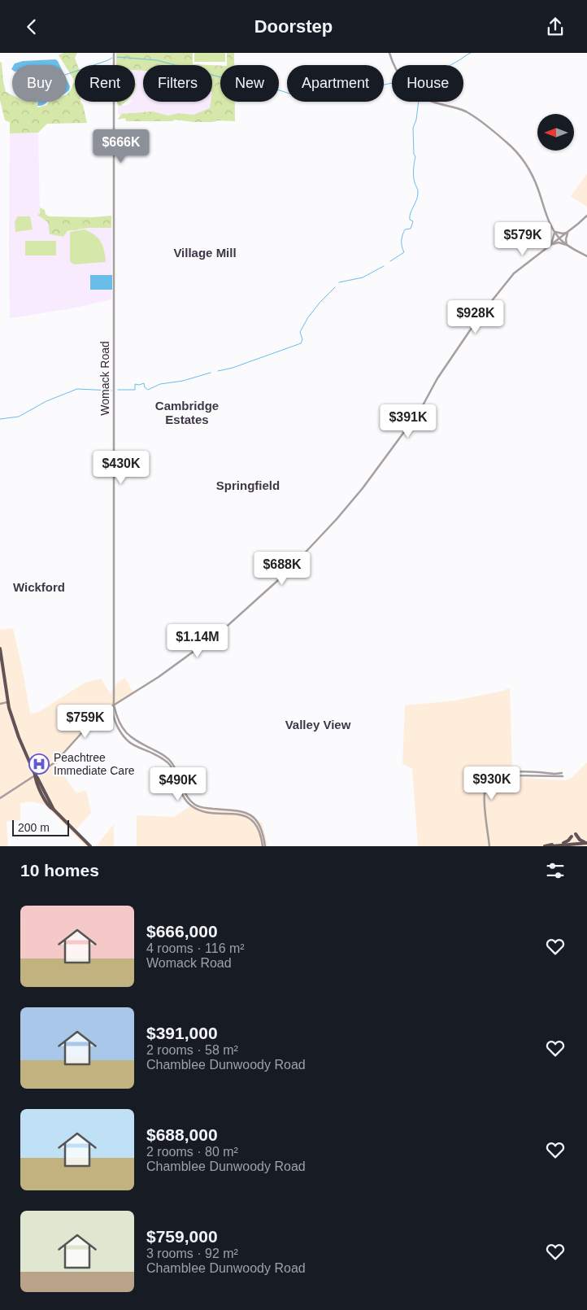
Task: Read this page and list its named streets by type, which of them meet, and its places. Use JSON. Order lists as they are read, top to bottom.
{
  "streets": {
    "street": ["Womack Road"]
  },
  "districts": [
    "Village Mill",
    "Cambridge Estates",
    "Springfield",
    "Wickford",
    "Valley View"
  ],
  "places": {
    "hospital": ["Peachtree Immediate Care"]
  },
  "scale_bar": "200 m",
  "north": "left",
  "page": {
    "header": "Doorstep",
    "chip": [
      "Buy",
      "Rent",
      "Filters",
      "New",
      "Apartment",
      "House"
    ],
    "price": [
      "$666K",
      "$579K",
      "$928K",
      "$391K",
      "$430K",
      "$688K",
      "$1.14M",
      "$759K",
      "$930K",
      "$490K"
    ],
    "scale": "200 m",
    "heading": "10 homes",
    "list": [
      {
        "name": "$666,000",
        "note": "4 rooms · 116 m² · Womack Road"
      },
      {
        "name": "$391,000",
        "note": "2 rooms · 58 m² · Chamblee Dunwoody Road"
      },
      {
        "name": "$688,000",
        "note": "2 rooms · 80 m² · Chamblee Dunwoody Road"
      },
      {
        "name": "$759,000",
        "note": "3 rooms · 92 m² · Chamblee Dunwoody Road"
      }
    ]
  }
}
